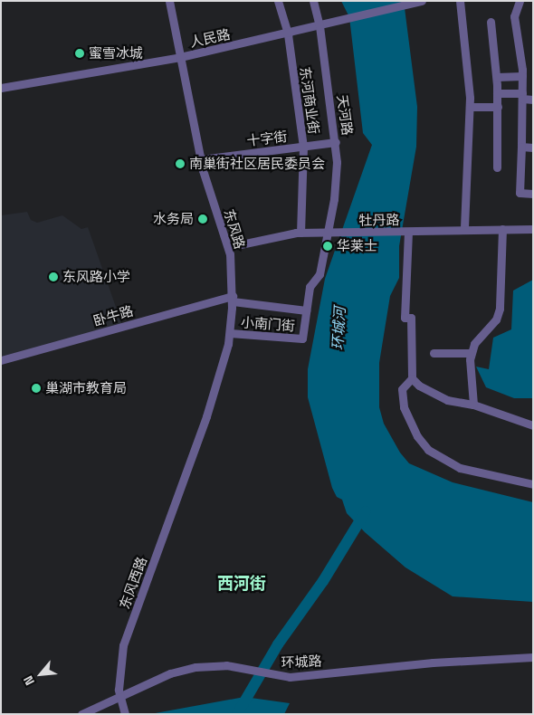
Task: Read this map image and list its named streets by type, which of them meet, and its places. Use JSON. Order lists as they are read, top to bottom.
{
  "streets": {
    "street": [
      "人民路",
      "东河商业街",
      "天河路",
      "十字街",
      "牡丹路",
      "东风路",
      "卧牛路",
      "小南门街",
      "东风西路",
      "环城路"
    ]
  },
  "crossings": [
    ["人民路", "东河商业街"],
    ["人民路", "天河路"],
    ["人民路", "东风路"],
    ["东河商业街", "十字街"],
    ["东河商业街", "牡丹路"],
    ["天河路", "十字街"],
    ["天河路", "牡丹路"],
    ["天河路", "小南门街"],
    ["十字街", "东风路"],
    ["牡丹路", "东风路"],
    ["牡丹路", "小南门街"],
    ["东风路", "卧牛路"],
    ["东风路", "小南门街"],
    ["东风路", "东风西路"],
    ["东风西路", "环城路"]
  ],
  "districts": ["西河街"],
  "water": ["环城河"],
  "places": [
    "蜜雪冰城",
    "南巢街社区居民委员会",
    "水务局",
    "华莱士",
    "东风路小学",
    "巢湖市教育局"
  ],
  "north": "bottom left"
}
